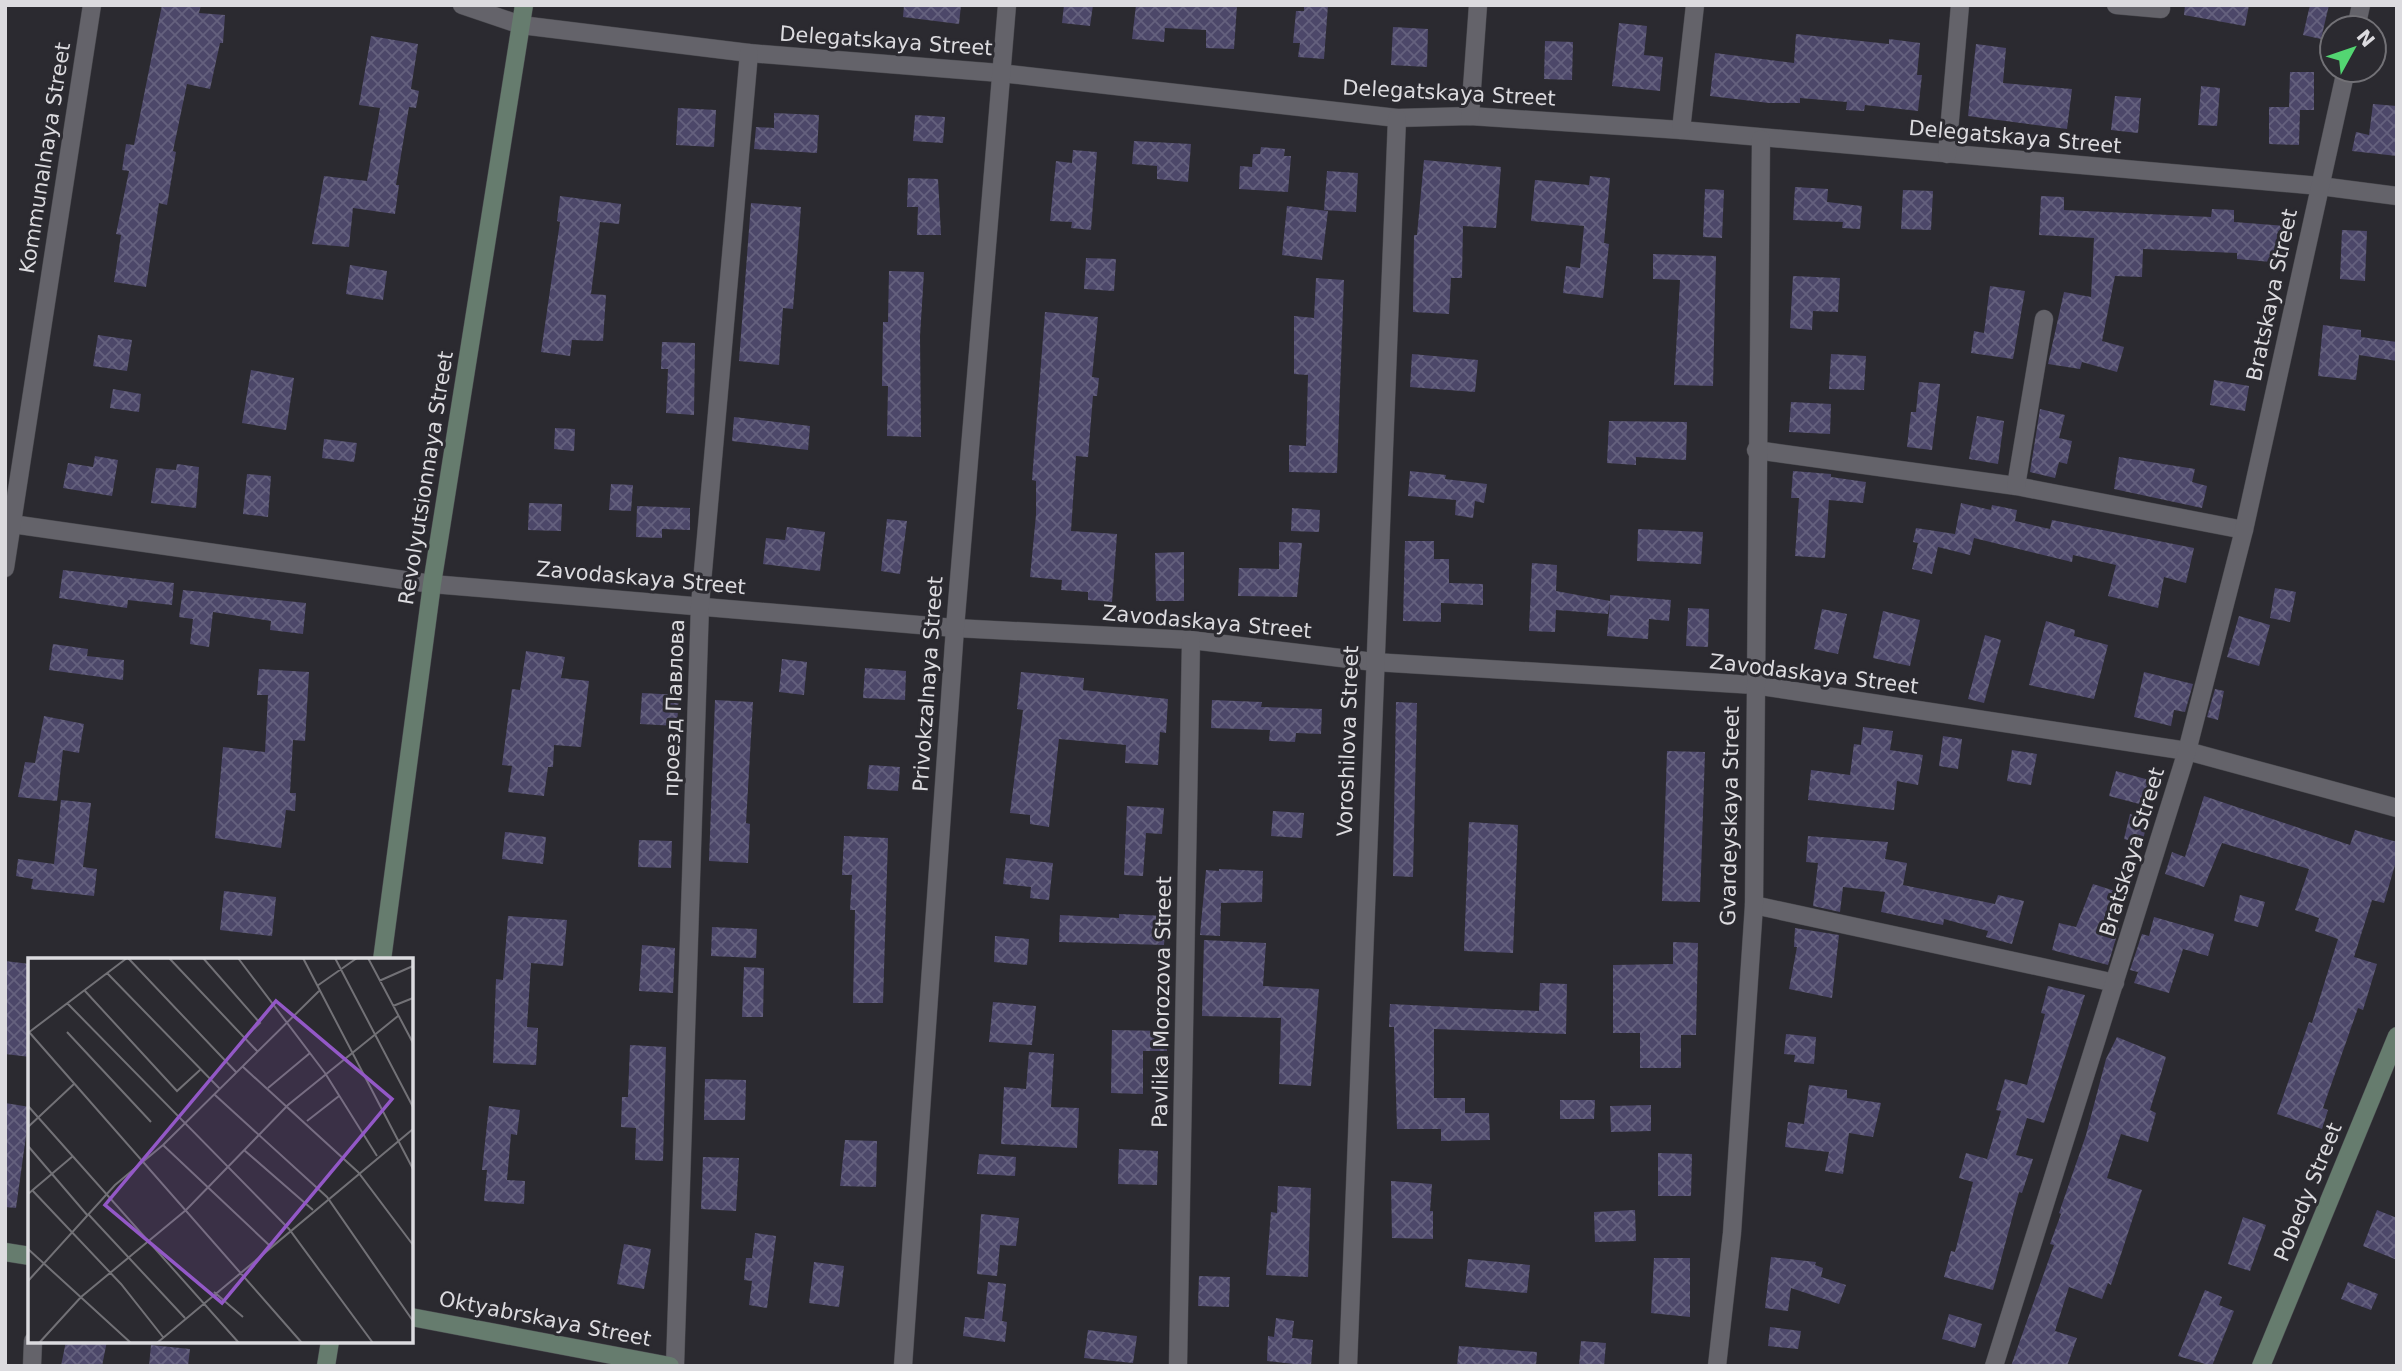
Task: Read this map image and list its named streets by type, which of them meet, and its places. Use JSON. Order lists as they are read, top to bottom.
{
  "streets": {
    "street": [
      "Delegatskaya Street",
      "Kommunalnaya Street",
      "Bratskaya Street",
      "Revolyutsionnaya Street",
      "Zavodaskaya Street",
      "Privokzalnaya Street",
      "проезд Павлова",
      "Voroshilova Street",
      "Gvardeyskaya Street",
      "Pavlika Morozova Street",
      "Pobedy Street",
      "Oktyabrskaya Street"
    ]
  },
  "crossings": [
    ["Delegatskaya Street", "Bratskaya Street"],
    ["Delegatskaya Street", "Revolyutsionnaya Street"],
    ["Delegatskaya Street", "Privokzalnaya Street"],
    ["Delegatskaya Street", "проезд Павлова"],
    ["Delegatskaya Street", "Voroshilova Street"],
    ["Delegatskaya Street", "Gvardeyskaya Street"],
    ["Kommunalnaya Street", "Zavodaskaya Street"],
    ["Bratskaya Street", "Zavodaskaya Street"],
    ["Revolyutsionnaya Street", "Zavodaskaya Street"],
    ["Zavodaskaya Street", "Privokzalnaya Street"],
    ["Zavodaskaya Street", "проезд Павлова"],
    ["Zavodaskaya Street", "Voroshilova Street"],
    ["Zavodaskaya Street", "Gvardeyskaya Street"],
    ["Zavodaskaya Street", "Pavlika Morozova Street"],
    ["проезд Павлова", "Oktyabrskaya Street"]
  ],
  "north": "top right"
}
